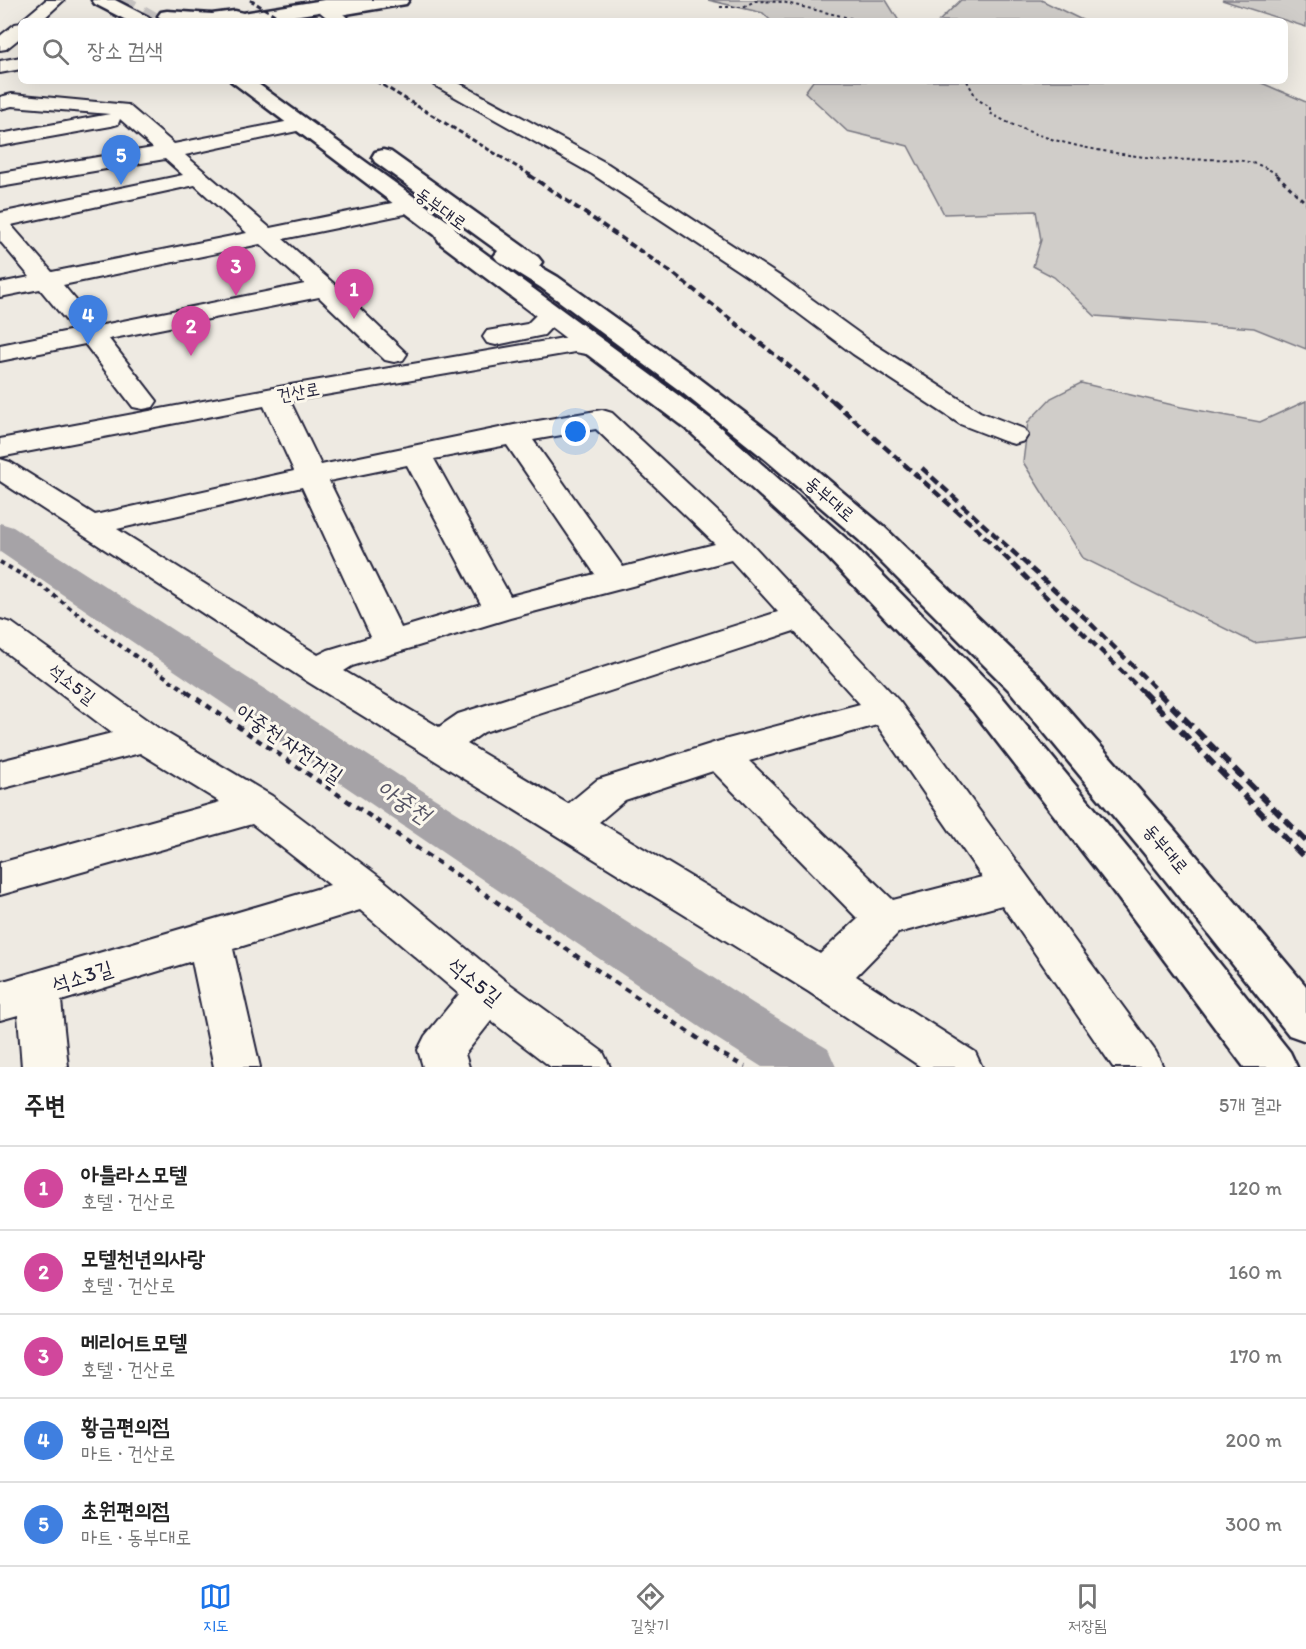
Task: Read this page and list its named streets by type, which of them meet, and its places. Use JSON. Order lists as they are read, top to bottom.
{
  "streets": {
    "main road": ["동부대로"],
    "street": ["건산로", "석소5길", "석소3길"],
    "path": ["아중천 자전거길"]
  },
  "crossings": [
    ["동부대로", "건산로"]
  ],
  "water": ["아중천"],
  "page": {
    "search": "장소 검색",
    "pins": [
      "5",
      "3",
      "1",
      "4",
      "2"
    ],
    "heading": ["주변", "5개 결과"],
    "list": [
      {
        "mark": "1",
        "name": "아틀라스모텔",
        "note": "호텔 · 건산로",
        "value": "120 m"
      },
      {
        "mark": "2",
        "name": "모텔천년의사랑",
        "note": "호텔 · 건산로",
        "value": "160 m"
      },
      {
        "mark": "3",
        "name": "메리어트모텔",
        "note": "호텔 · 건산로",
        "value": "170 m"
      },
      {
        "mark": "4",
        "name": "황금편의점",
        "note": "마트 · 건산로",
        "value": "200 m"
      },
      {
        "mark": "5",
        "name": "초원편의점",
        "note": "마트 · 동부대로",
        "value": "300 m"
      }
    ],
    "nav": ["지도", "길찾기", "저장됨"]
  }
}
